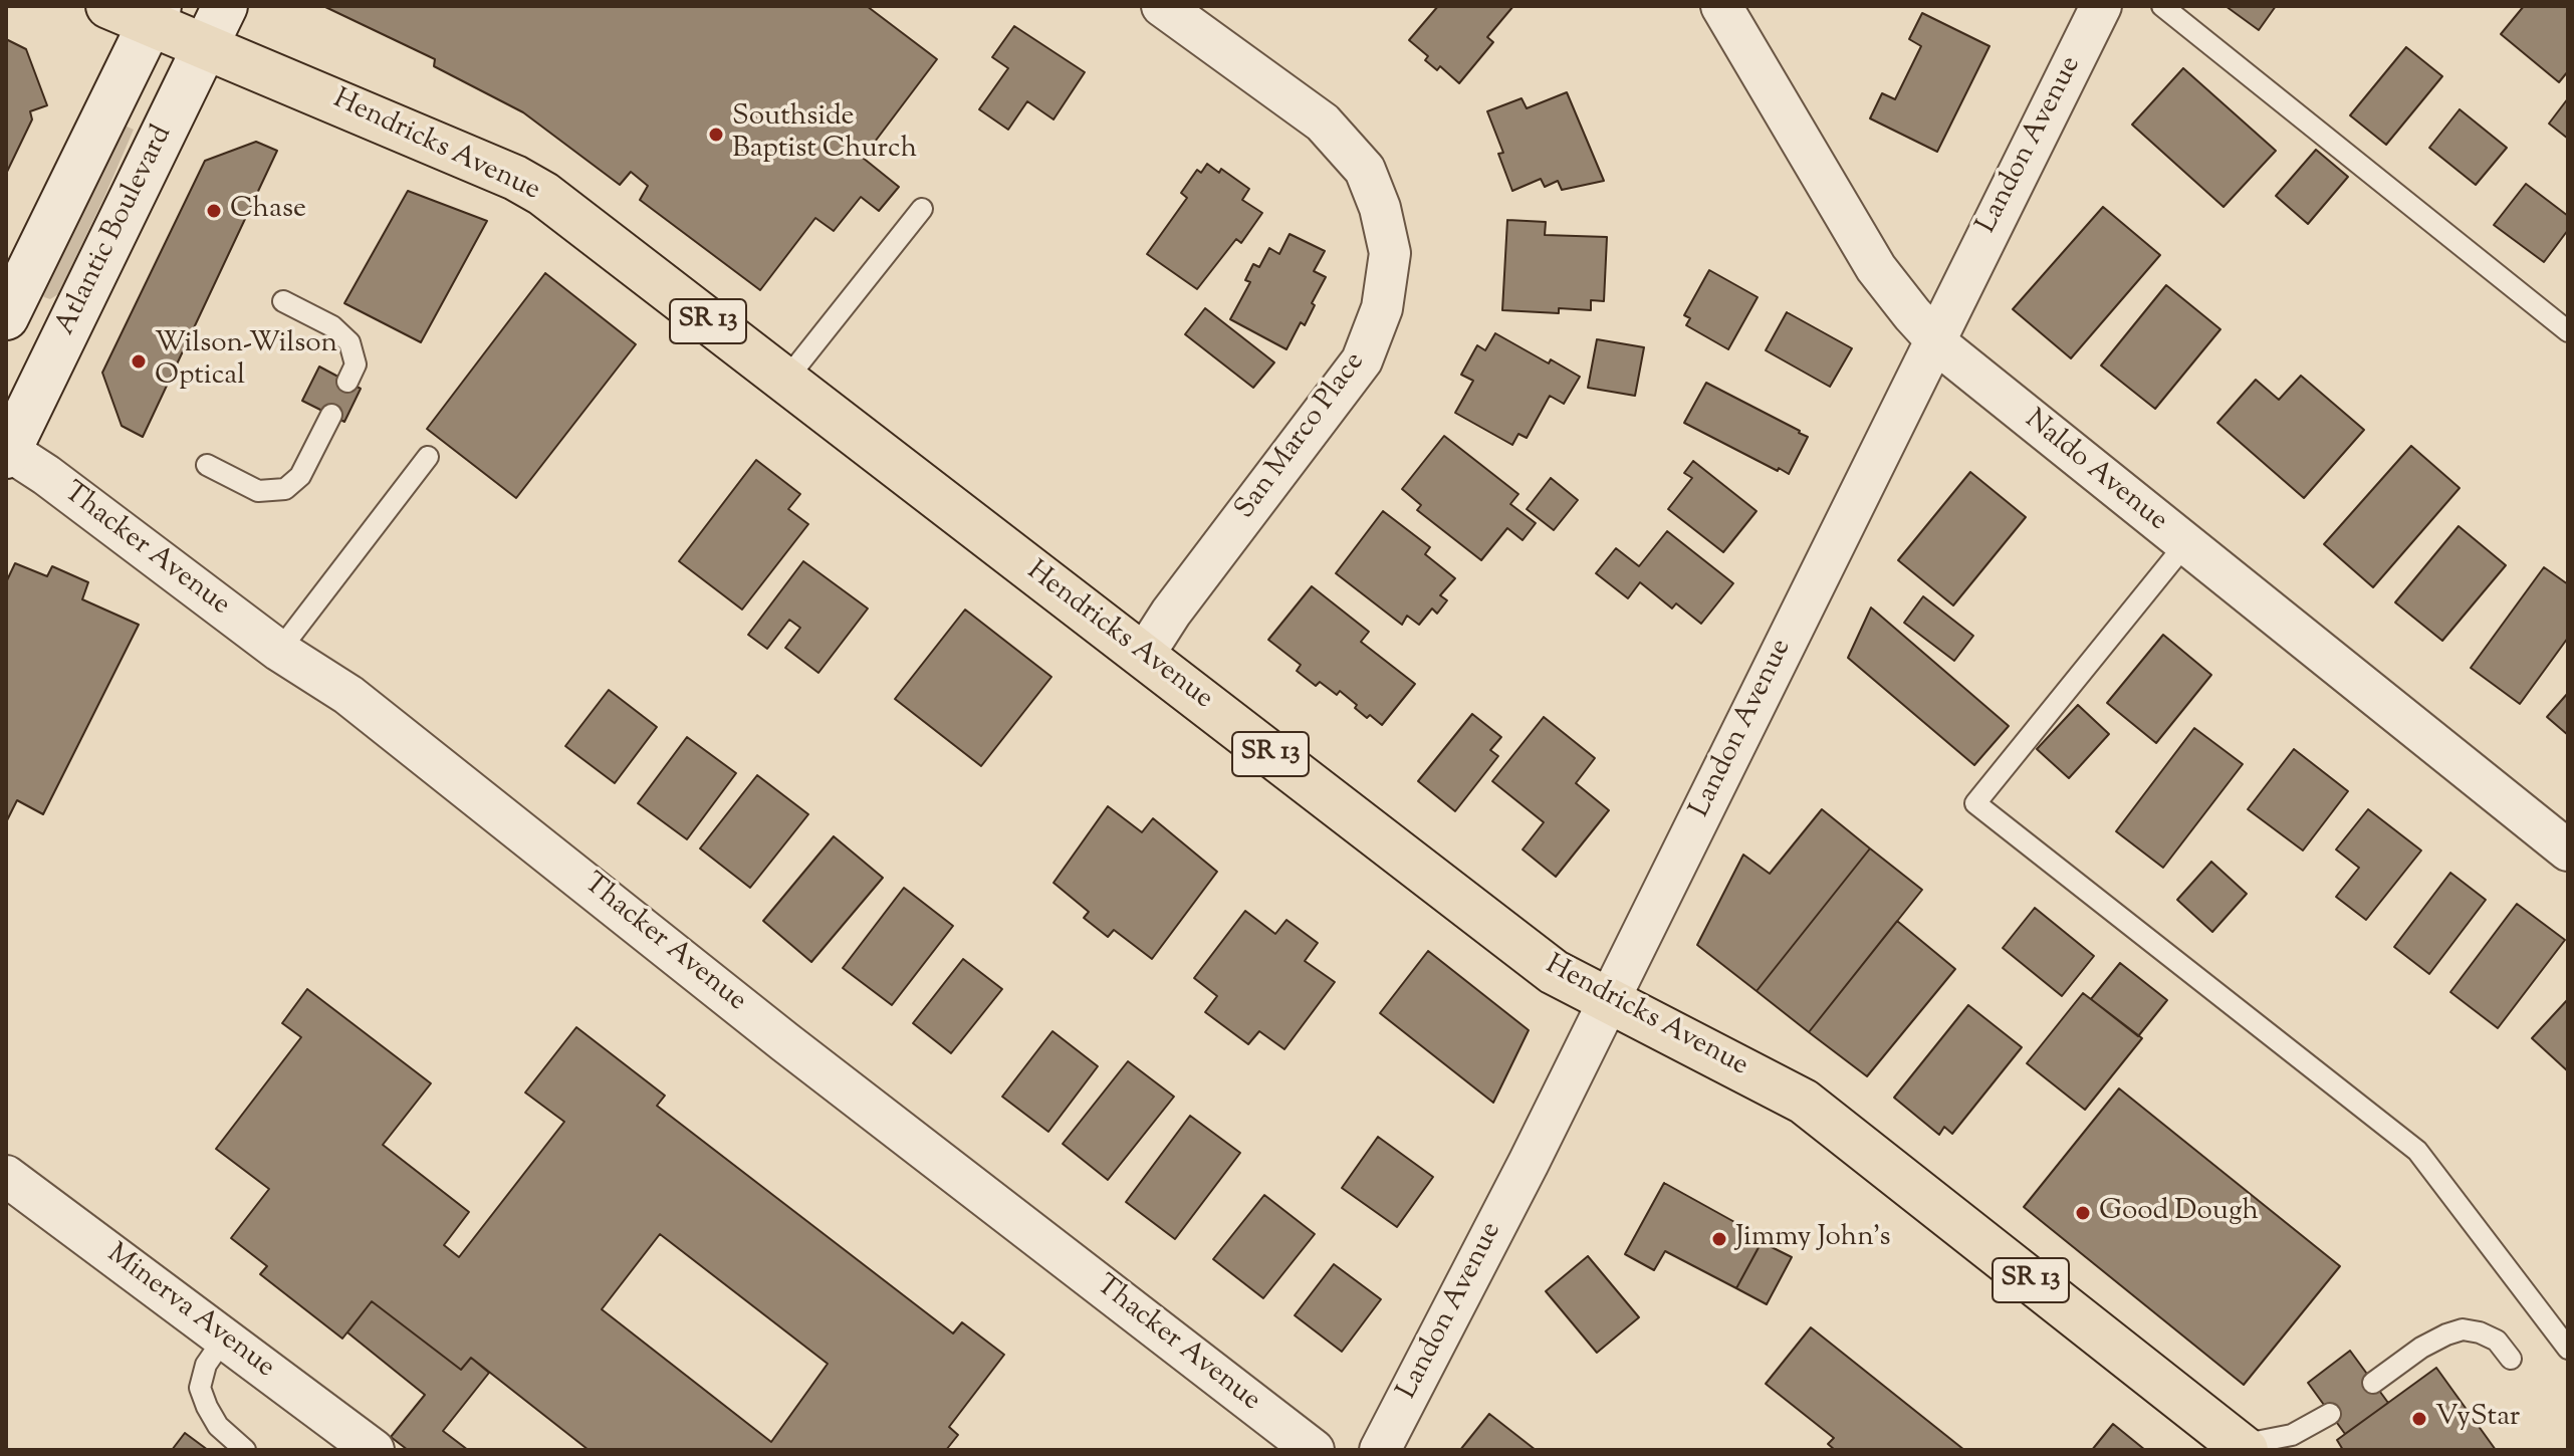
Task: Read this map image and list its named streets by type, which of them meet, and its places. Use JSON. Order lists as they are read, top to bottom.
{
  "streets": {
    "main road": ["Hendricks Avenue", "Atlantic Boulevard", "SR 13"],
    "street": [
      "Landon Avenue",
      "San Marco Place",
      "Naldo Avenue",
      "Thacker Avenue",
      "Minerva Avenue"
    ]
  },
  "crossings": [
    ["Landon Avenue", "Hendricks Avenue"],
    ["Landon Avenue", "Naldo Avenue"],
    ["Hendricks Avenue", "Atlantic Boulevard"],
    ["Hendricks Avenue", "San Marco Place"],
    ["Atlantic Boulevard", "Thacker Avenue"]
  ],
  "places": [
    "Southside Baptist Church",
    "Chase",
    "Wilson-Wilson Optical",
    "Good Dough",
    "Jimmy John's",
    "VyStar"
  ]
}
